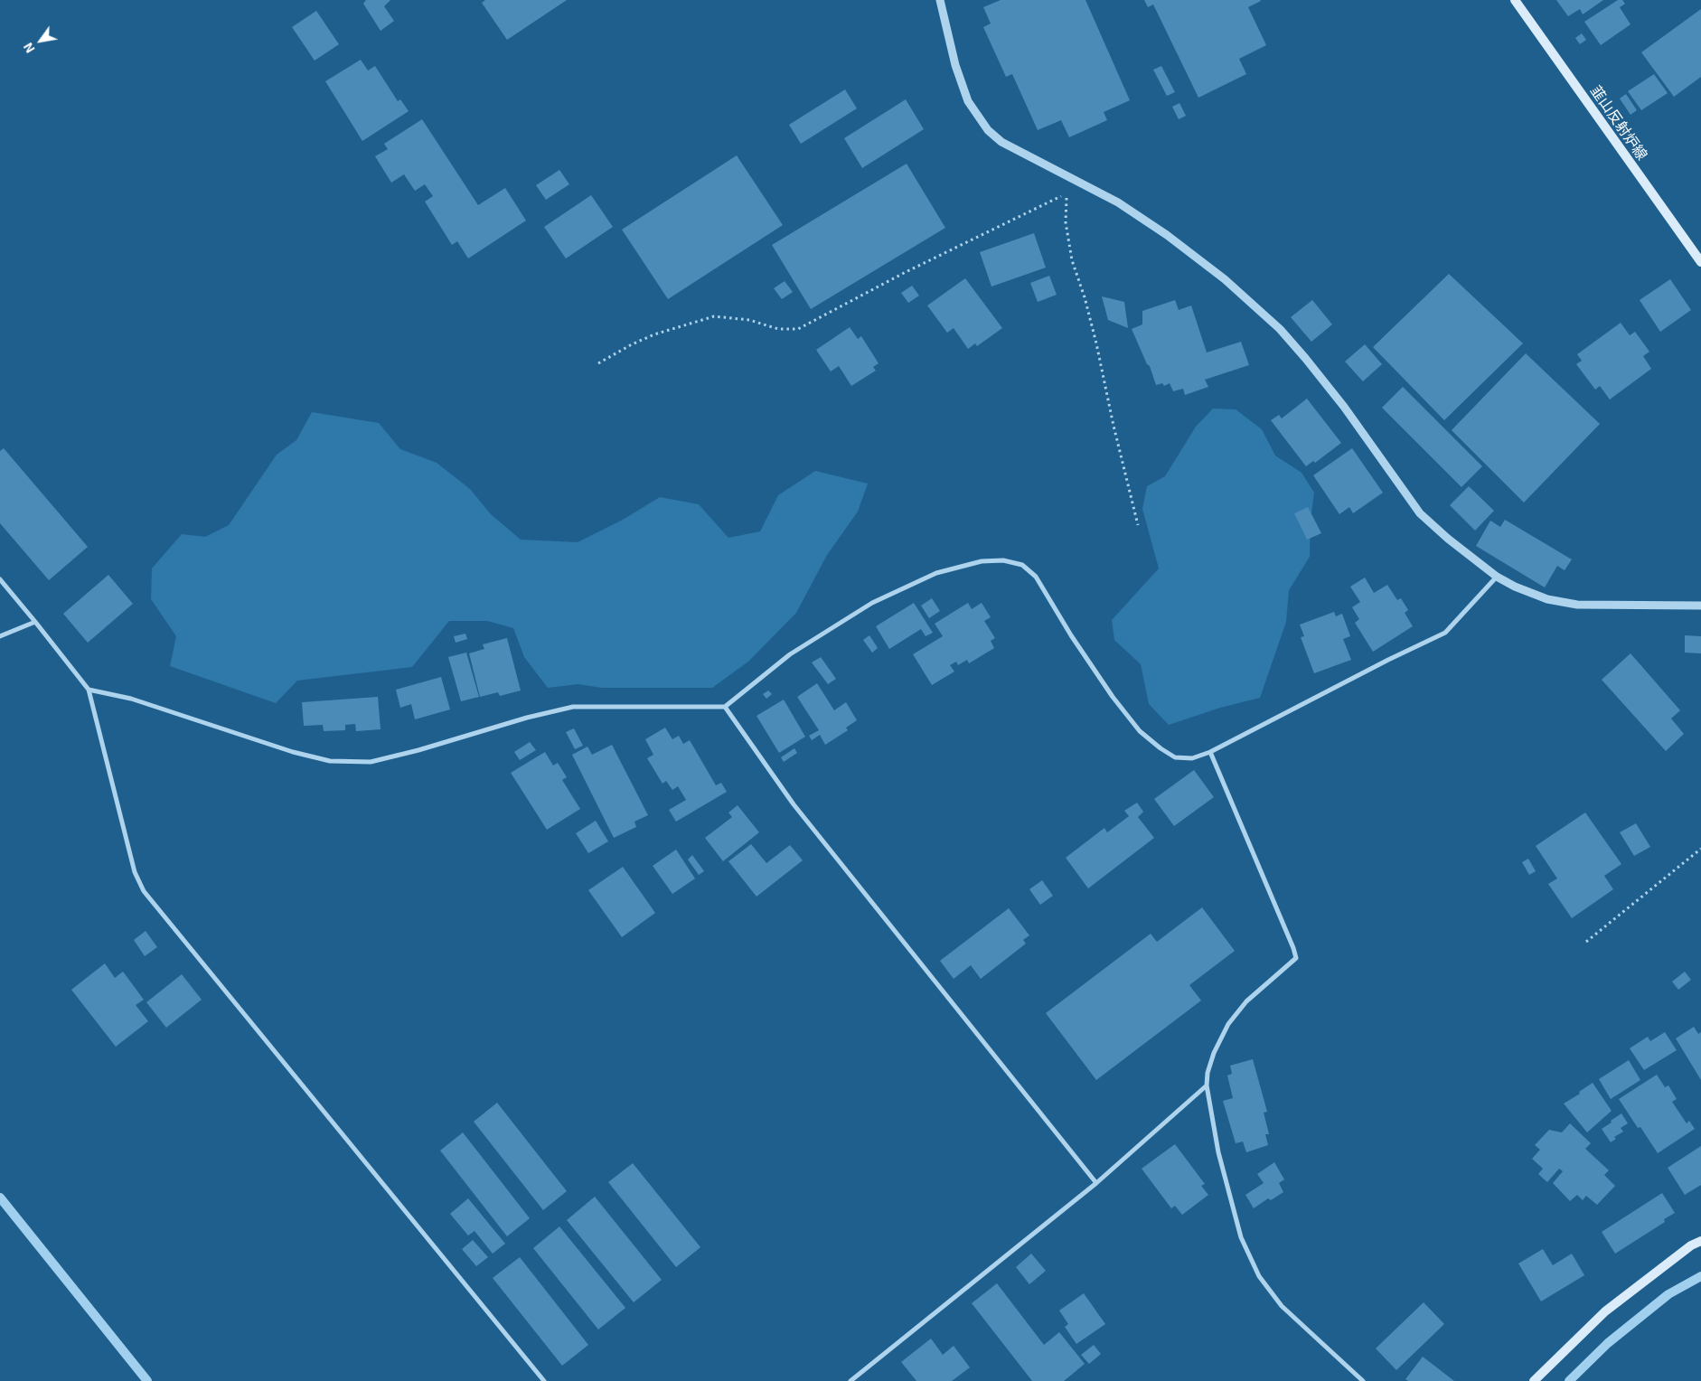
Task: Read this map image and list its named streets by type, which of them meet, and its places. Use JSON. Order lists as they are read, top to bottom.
{
  "streets": {
    "main road": ["韮山反射炉線"]
  },
  "north": "bottom left"
}
